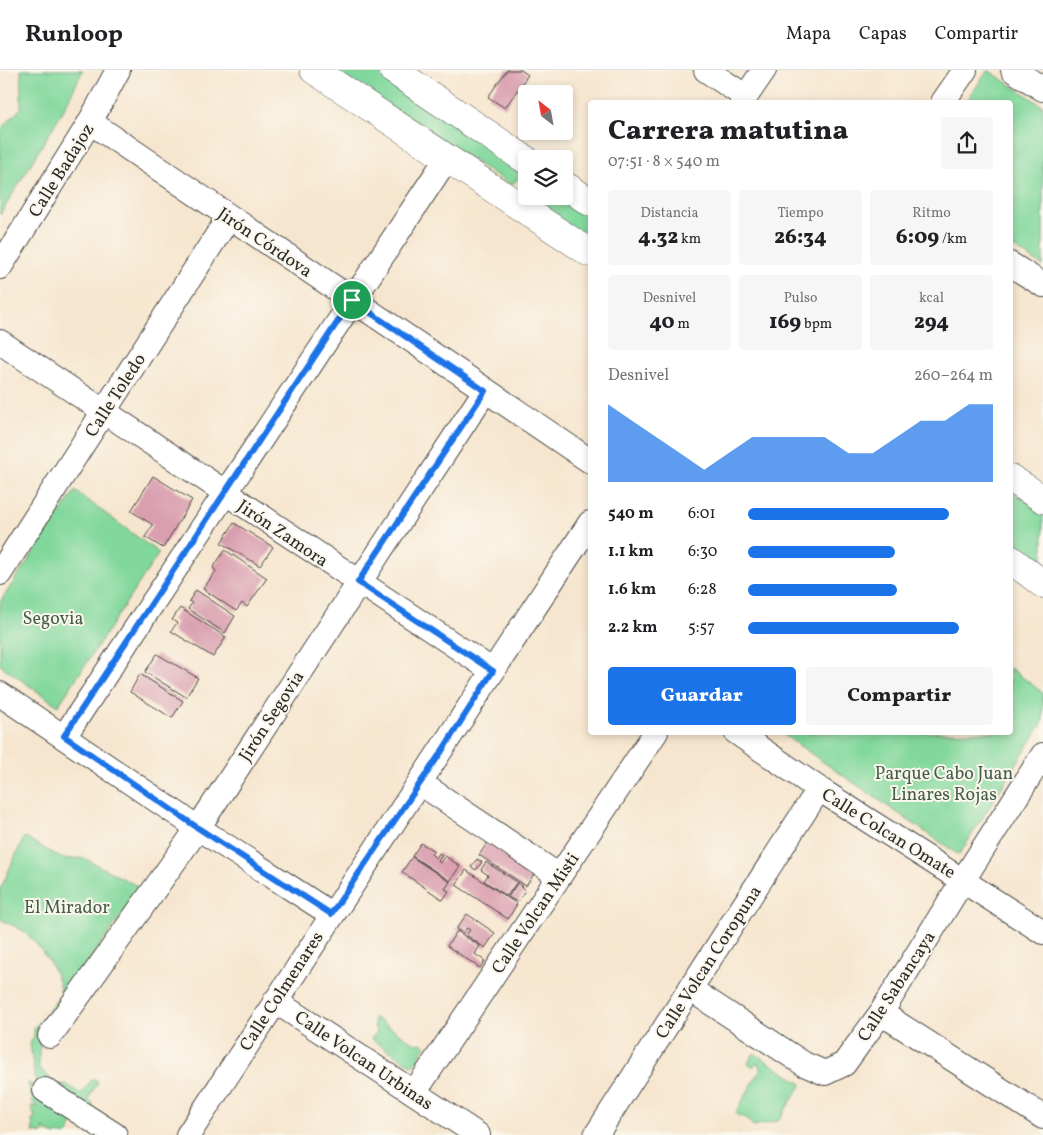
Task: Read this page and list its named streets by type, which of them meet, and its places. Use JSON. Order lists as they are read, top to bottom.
{
  "streets": {
    "street": [
      "Calle Badajoz",
      "Jirón Córdova",
      "Calle Toledo",
      "Jirón Zamora",
      "Jirón Segovia",
      "Calle Colcan Omate",
      "Calle Volcan Misti",
      "Calle Volcan Coropuna",
      "Calle Sabancaya",
      "Calle Colmenares",
      "Calle Volcan Urbinas"
    ]
  },
  "crossings": [
    ["Calle Badajoz", "Jirón Córdova"],
    ["Jirón Córdova", "Calle Toledo"],
    ["Jirón Córdova", "Jirón Segovia"],
    ["Calle Toledo", "Jirón Zamora"],
    ["Jirón Zamora", "Jirón Segovia"],
    ["Jirón Zamora", "Calle Colmenares"],
    ["Calle Colcan Omate", "Calle Volcan Coropuna"],
    ["Calle Colcan Omate", "Calle Sabancaya"],
    ["Calle Volcan Misti", "Calle Volcan Urbinas"],
    ["Calle Volcan Coropuna", "Calle Sabancaya"],
    ["Calle Colmenares", "Calle Volcan Urbinas"]
  ],
  "parks": ["Segovia", "Parque Cabo Juan Linares Rojas", "El Mirador"],
  "north": "top left",
  "page": {
    "header": "Runloop",
    "nav": ["Mapa", "Capas", "Compartir"],
    "heading": ["Carrera matutina", "07:51 · 8 × 540 m"],
    "stats": [
      ["Distancia", "4.32 km"],
      ["Tiempo", "26:34"],
      ["Ritmo", "6:09 /km"],
      ["Desnivel", "40 m"],
      ["Pulso", "169 bpm"],
      ["kcal", "294"]
    ],
    "chart": ["Desnivel", "260–264 m"],
    "list": [
      {
        "name": "540 m",
        "note": "6:01"
      },
      {
        "name": "1.1 km",
        "note": "6:30"
      },
      {
        "name": "1.6 km",
        "note": "6:28"
      },
      {
        "name": "2.2 km",
        "note": "5:57"
      }
    ],
    "buttons": ["Guardar", "Compartir"]
  }
}
